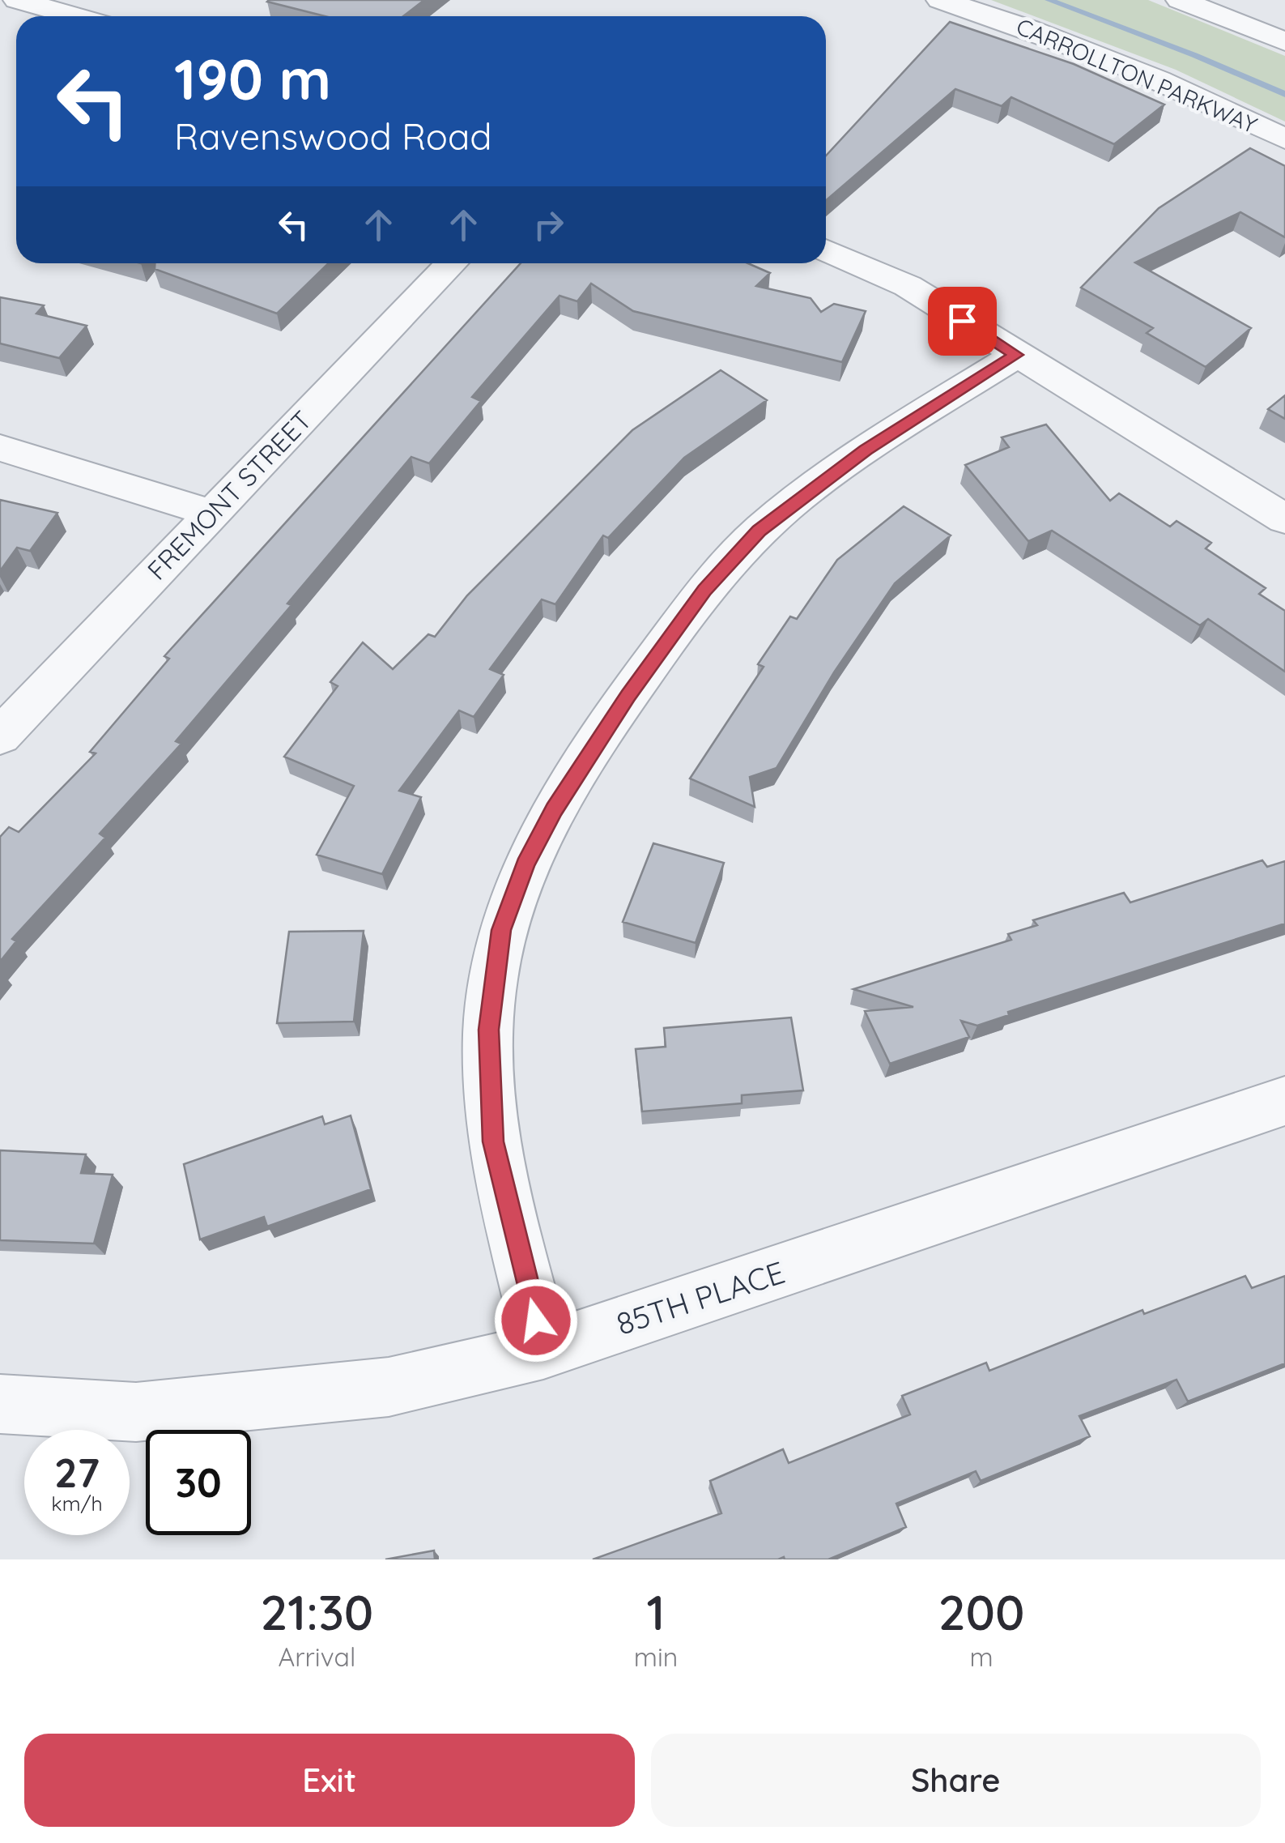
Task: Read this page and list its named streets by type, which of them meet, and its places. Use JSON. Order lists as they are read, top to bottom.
{
  "streets": {
    "street": ["CARROLLTON PARKWAY", "FREMONT STREET", "85TH PLACE"]
  },
  "page": {
    "turn": ["190 m", "Ravenswood Road"],
    "speed": "27 km/h",
    "limit": "30",
    "eta": [
      "21:30",
      "Arrival",
      "1",
      "min",
      "200",
      "m"
    ],
    "buttons": ["Exit", "Share"]
  }
}
